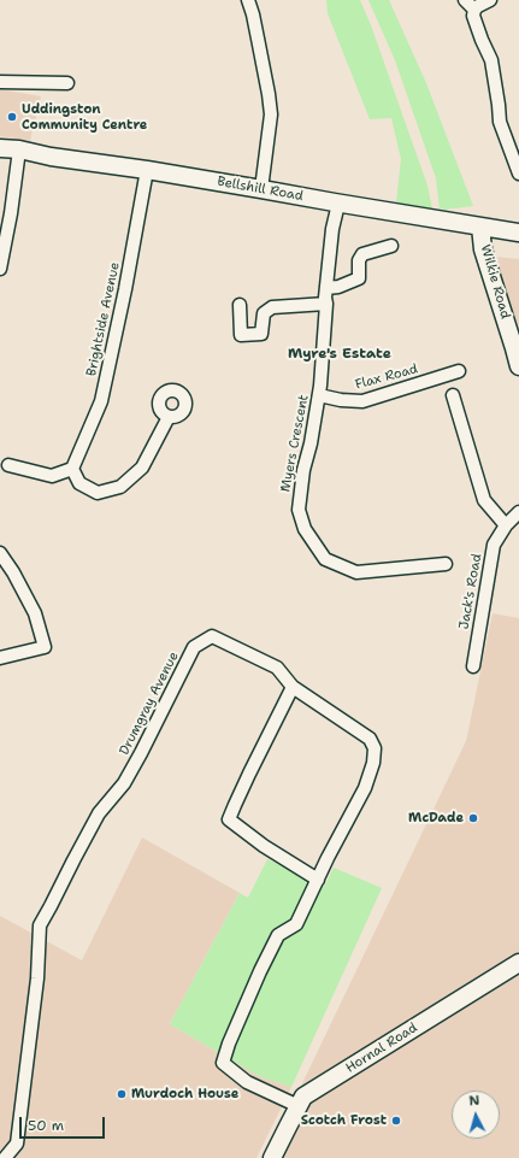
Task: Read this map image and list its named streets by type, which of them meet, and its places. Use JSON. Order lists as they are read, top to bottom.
{
  "streets": {
    "main road": ["Bellshill Road", "Wilkie Road", "Hornal Road"],
    "street": [
      "Brightside Avenue",
      "Flax Road",
      "Myers Crescent",
      "Jack's Road",
      "Drumgray Avenue"
    ]
  },
  "crossings": [
    ["Bellshill Road", "Wilkie Road"],
    ["Bellshill Road", "Brightside Avenue"],
    ["Bellshill Road", "Myers Crescent"],
    ["Flax Road", "Myers Crescent"],
    ["Drumgray Avenue", "Hornal Road"]
  ],
  "districts": ["Myre's Estate"],
  "places": [
    "Uddingston Community Centre",
    "McDade",
    "Murdoch House",
    "Scotch Frost"
  ],
  "scale_bar": "50 m",
  "north": "top"
}
